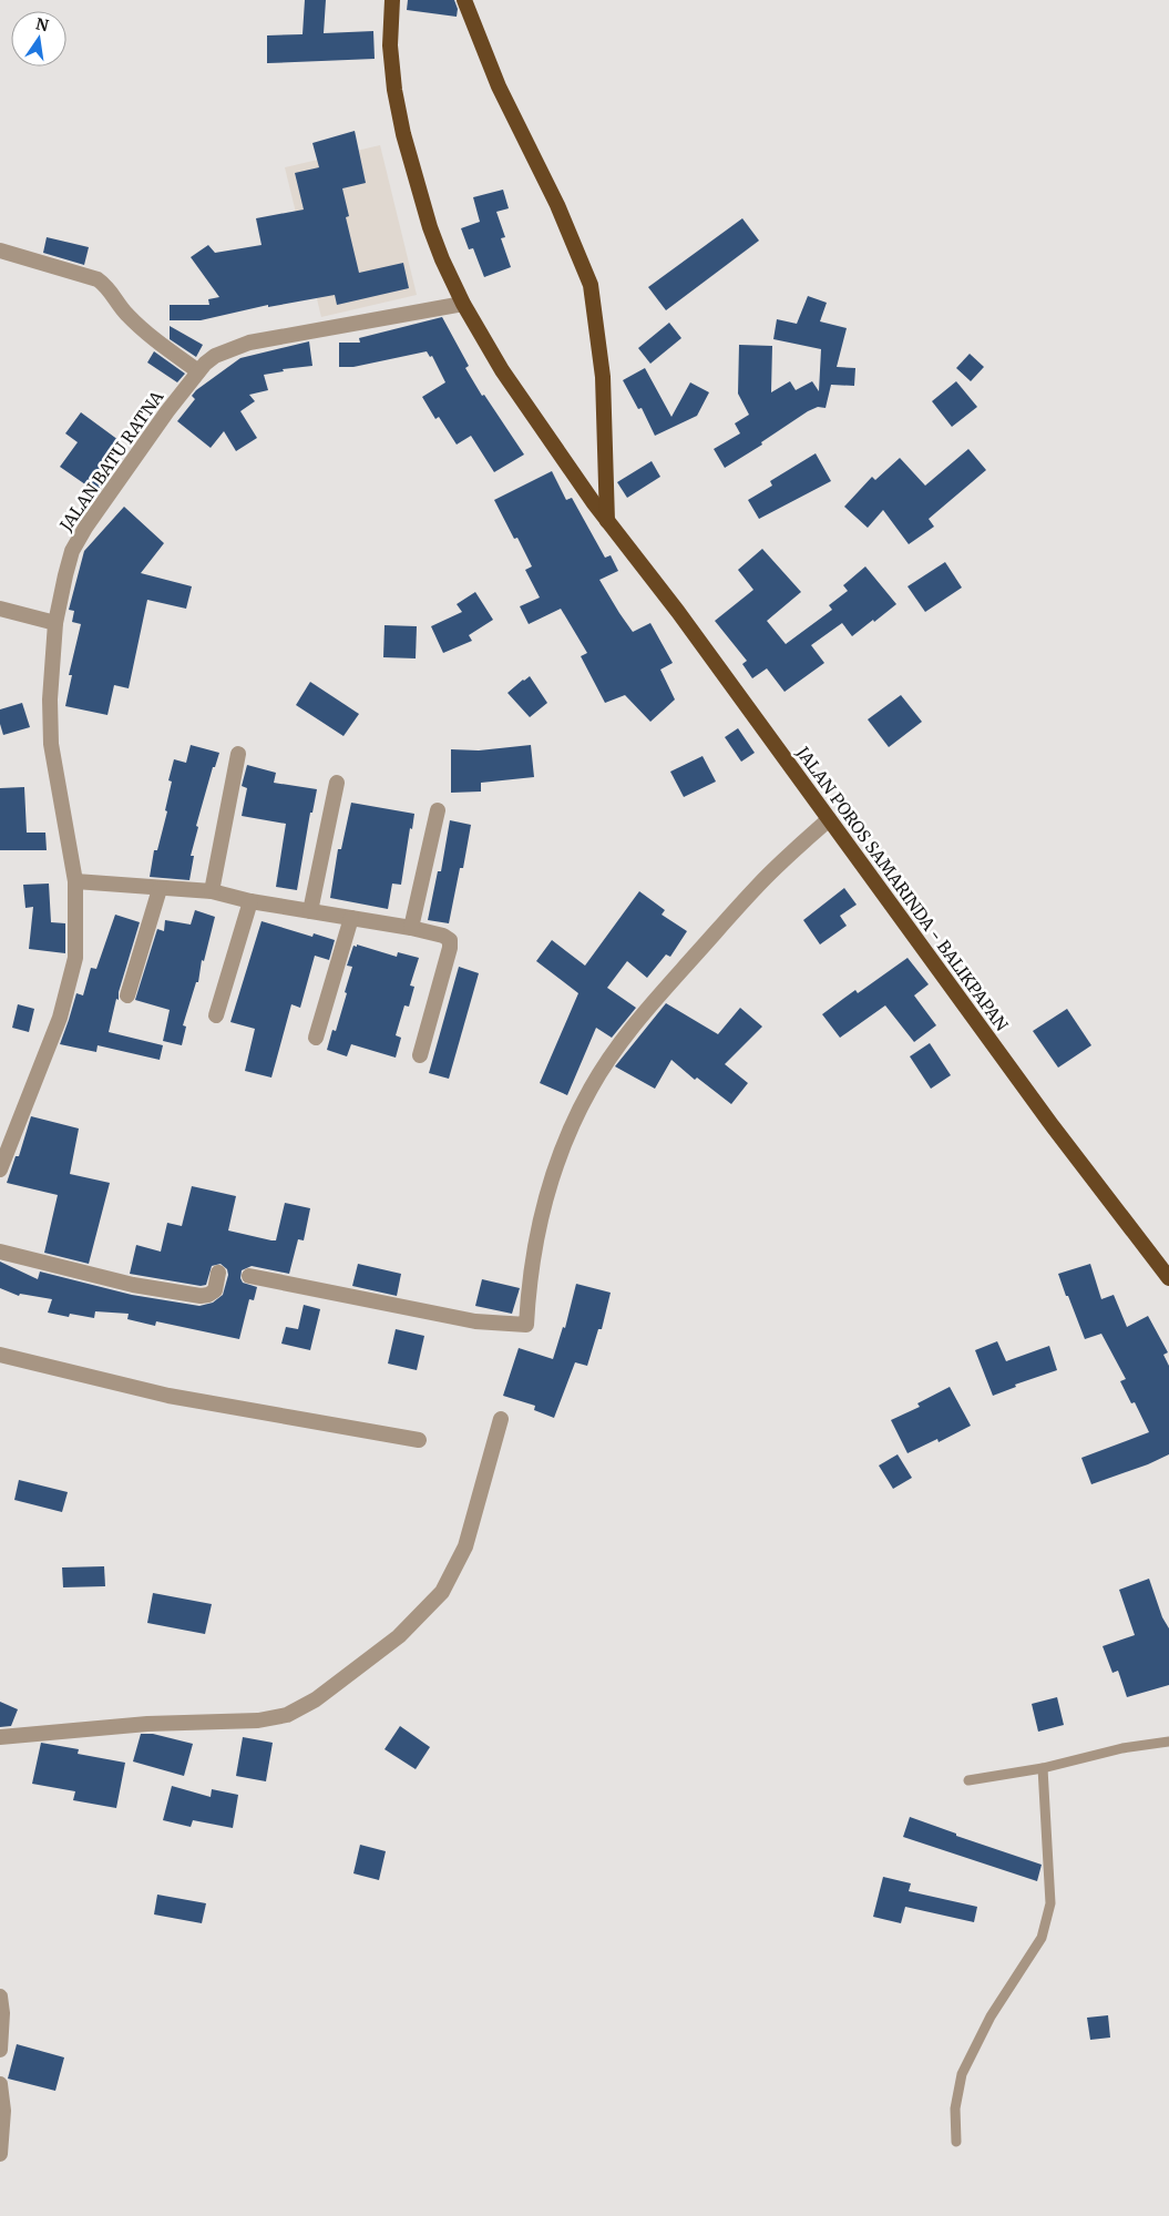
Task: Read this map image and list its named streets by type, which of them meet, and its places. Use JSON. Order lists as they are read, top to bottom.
{
  "streets": {
    "highway": ["JALAN POROS SAMARINDA - BALIKPAPAN"],
    "street": ["JALAN BATU RATNA"]
  },
  "crossings": [
    ["JALAN BATU RATNA", "JALAN POROS SAMARINDA - BALIKPAPAN"]
  ],
  "north": "top"
}
